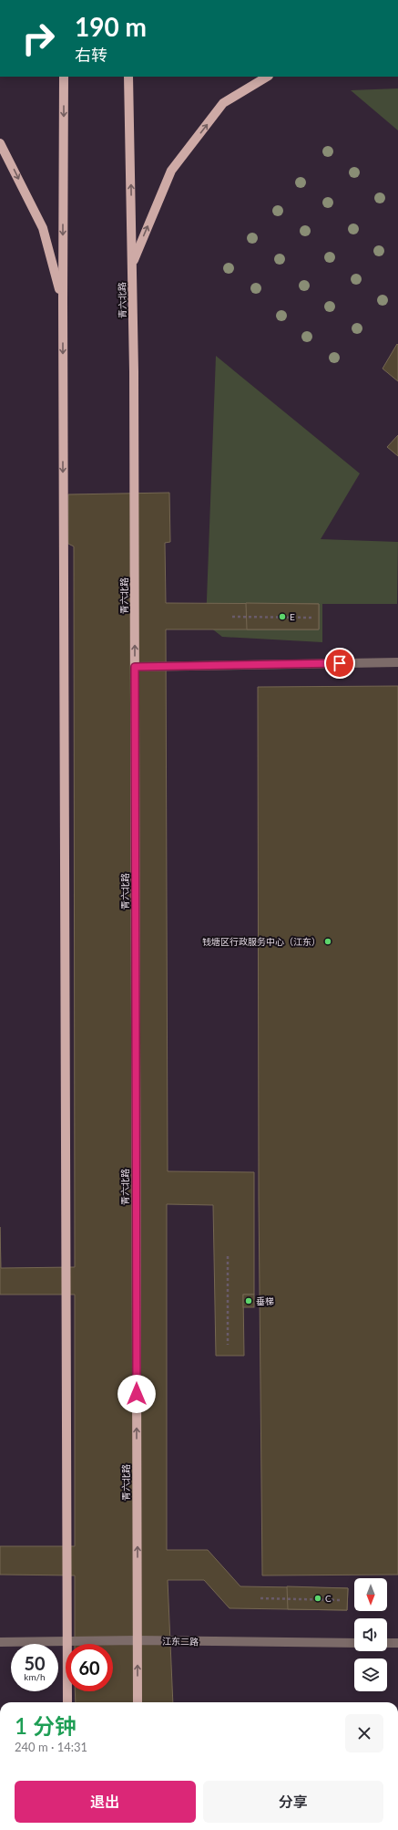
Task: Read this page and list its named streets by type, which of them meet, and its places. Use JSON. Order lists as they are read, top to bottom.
{
  "streets": {
    "main road": ["青六北路"],
    "street": ["江东二路"]
  },
  "crossings": [
    ["青六北路", "江东二路"]
  ],
  "places": [
    "E",
    "钱塘区行政服务中心（江东）",
    "垂梯",
    "C"
  ],
  "north": "bottom",
  "page": {
    "turn": ["190 m", "右转"],
    "speed": "50 km/h",
    "limit": "60",
    "heading": ["1 分钟", "240 m · 14:31"],
    "buttons": ["退出", "分享"]
  }
}
